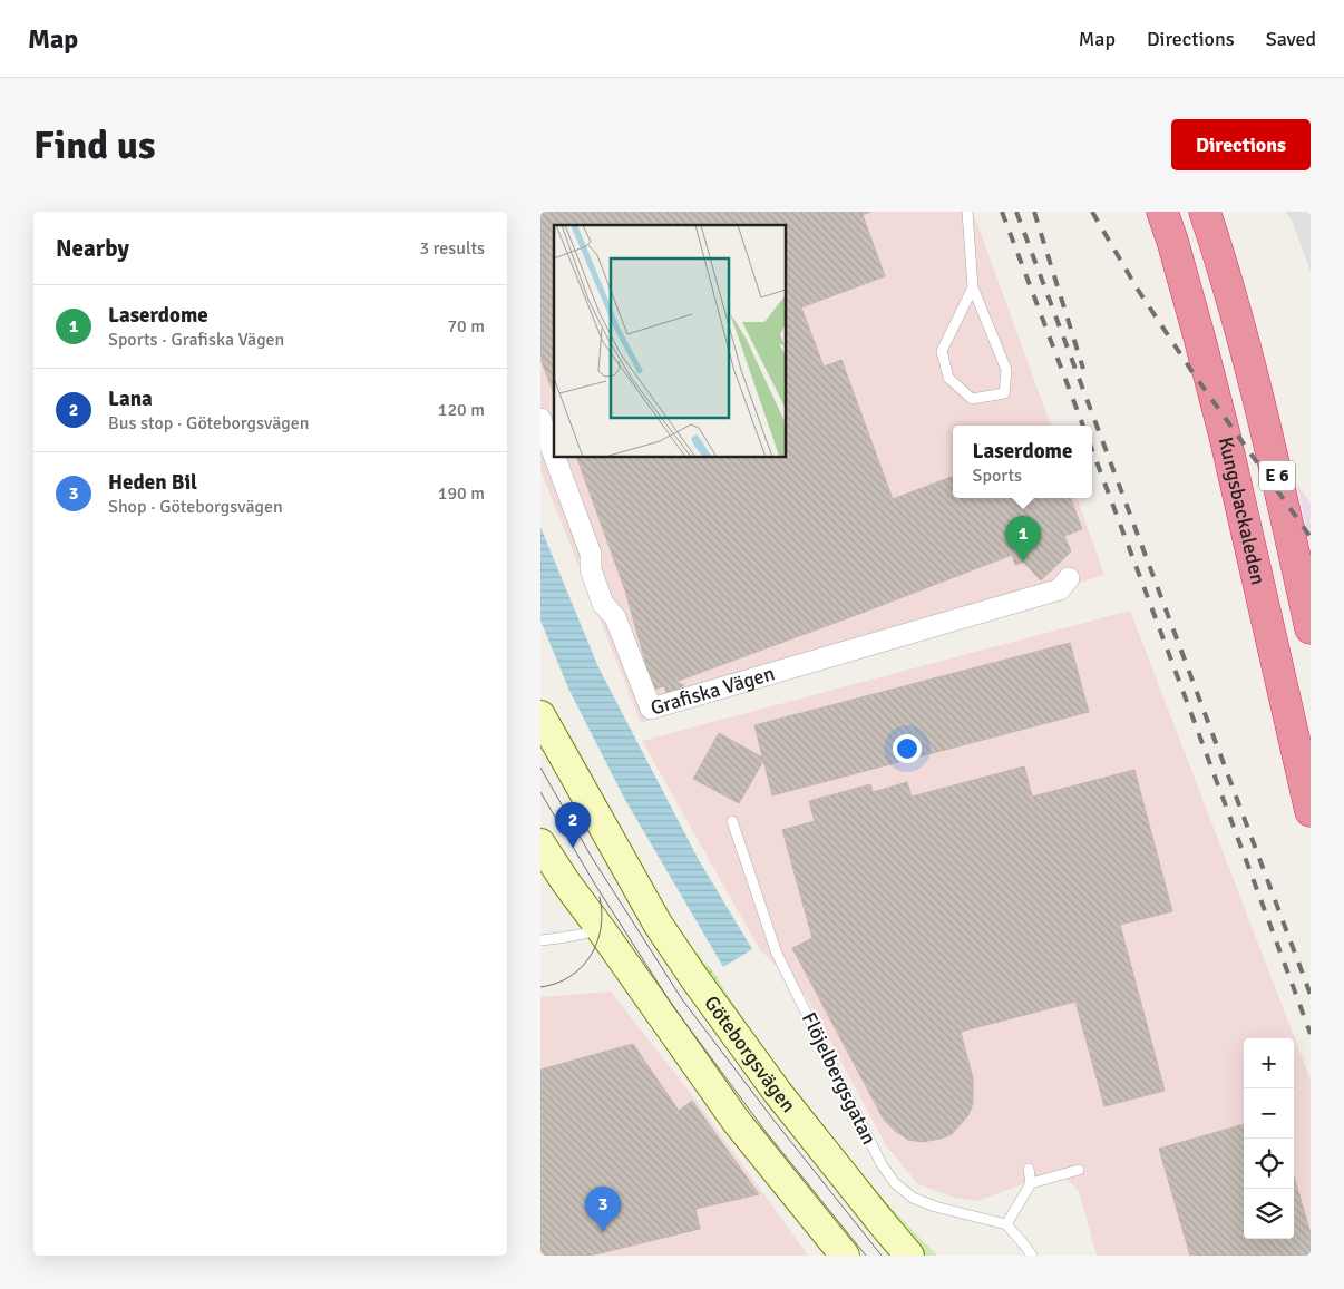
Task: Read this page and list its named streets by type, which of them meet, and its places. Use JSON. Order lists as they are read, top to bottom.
{
  "streets": {
    "highway": ["E 6", "Kungsbackaleden"],
    "main road": ["Göteborgsvägen"],
    "street": ["Grafiska Vägen"],
    "lane": ["Flöjelbergsgatan"]
  },
  "page": {
    "header": "Map",
    "nav": ["Map", "Directions", "Saved"],
    "buttons": "Directions",
    "title": "Find us",
    "heading": ["Nearby", "3 results"],
    "list": [
      {
        "mark": "1",
        "name": "Laserdome",
        "note": "Sports · Grafiska Vägen",
        "value": "70 m"
      },
      {
        "mark": "2",
        "name": "Lana",
        "note": "Bus stop · Göteborgsvägen",
        "value": "120 m"
      },
      {
        "mark": "3",
        "name": "Heden Bil",
        "note": "Shop · Göteborgsvägen",
        "value": "190 m"
      }
    ],
    "popup": ["Laserdome", "Sports"],
    "pins": ["1", "2", "3"],
    "map_buttons": ["+", "−"]
  }
}
